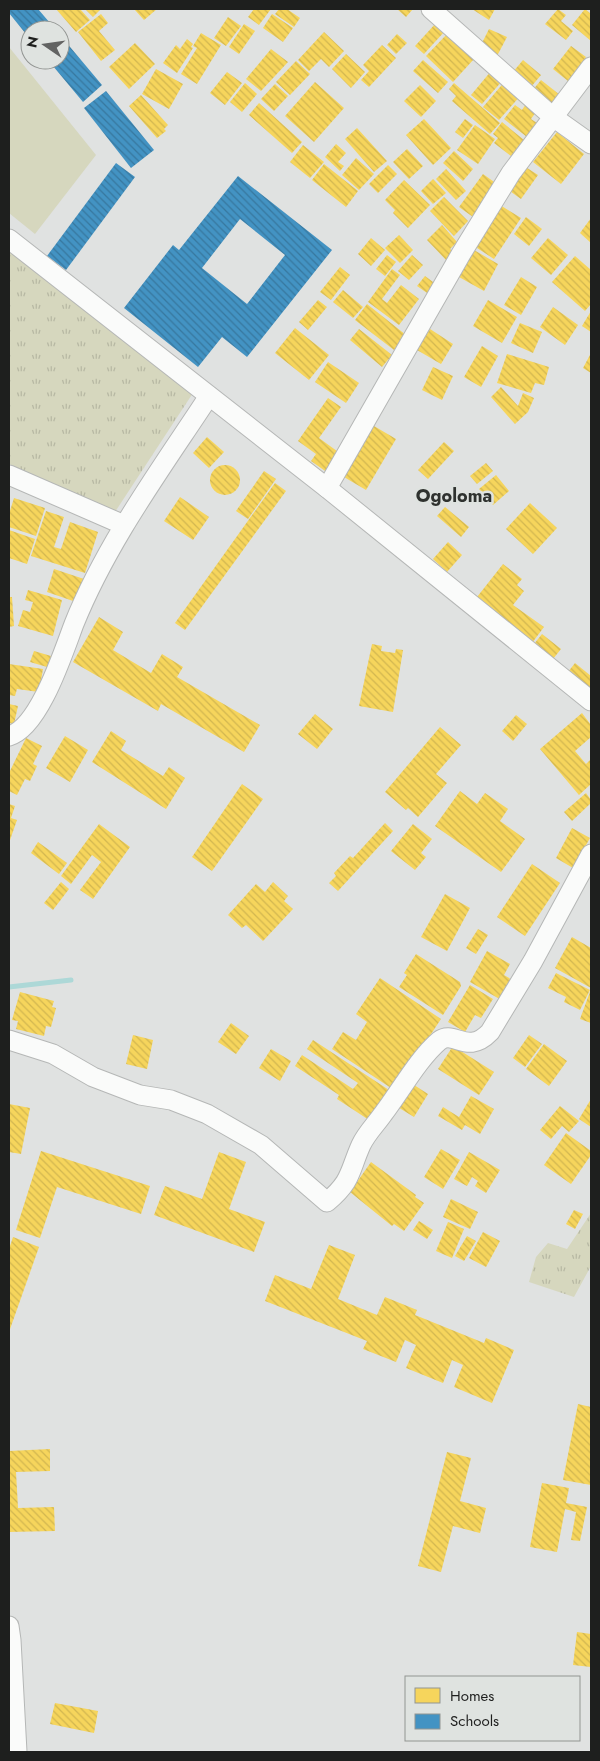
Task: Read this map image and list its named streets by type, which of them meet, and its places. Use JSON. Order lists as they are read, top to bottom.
{
  "districts": ["Ogoloma"],
  "legend": ["Homes", "Schools"],
  "north": "left"
}
